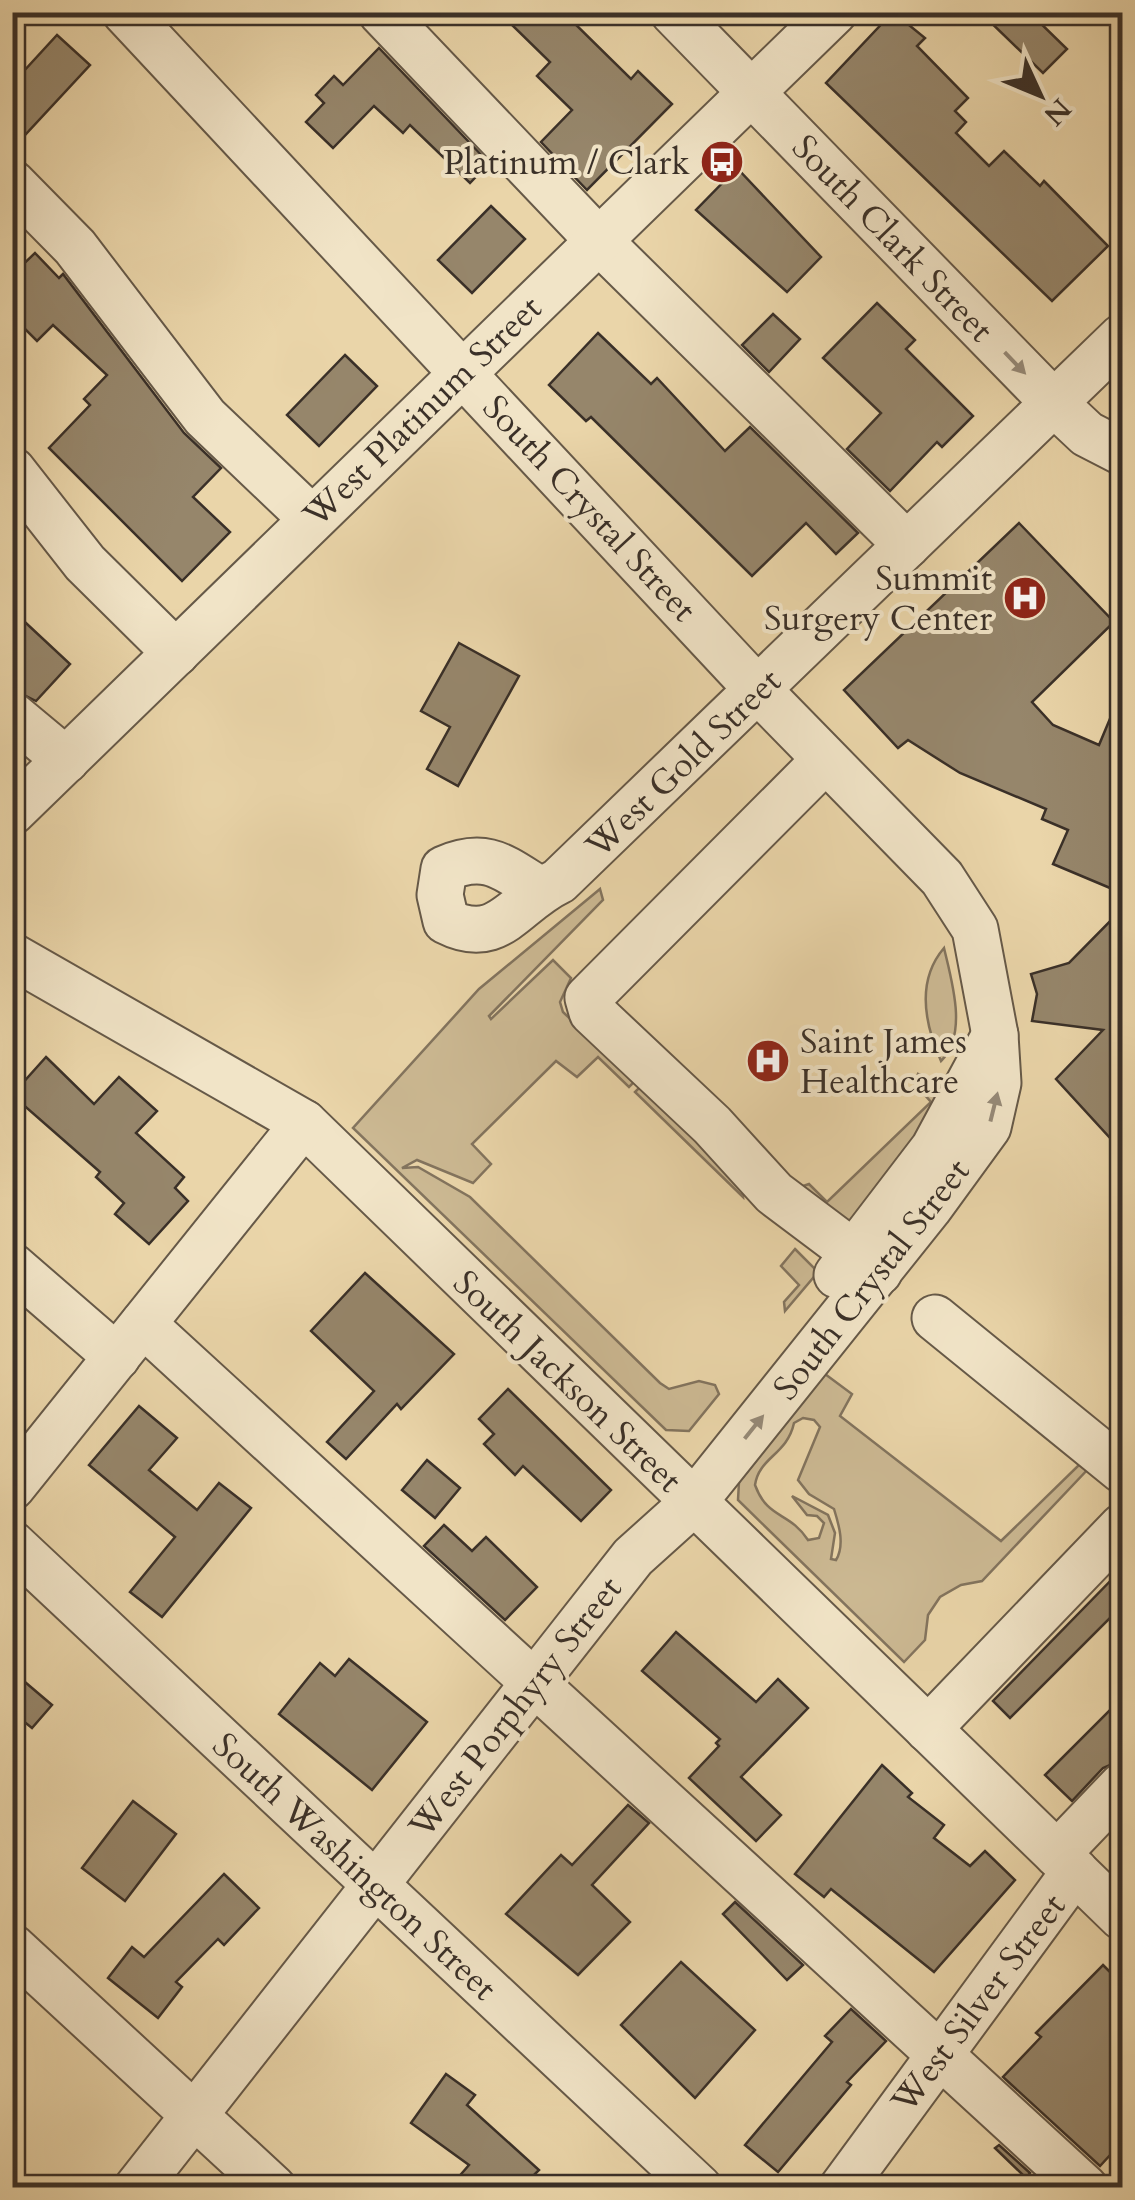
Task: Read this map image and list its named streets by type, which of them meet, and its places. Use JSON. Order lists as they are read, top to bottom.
{
  "streets": {
    "street": [
      "South Clark Street",
      "West Platinum Street",
      "South Crystal Street",
      "West Gold Street",
      "South Jackson Street",
      "West Porphyry Street",
      "South Washington Street",
      "West Silver Street"
    ]
  },
  "crossings": [
    ["South Clark Street", "West Platinum Street"],
    ["South Clark Street", "West Gold Street"],
    ["West Platinum Street", "South Crystal Street"],
    ["South Crystal Street", "West Gold Street"],
    ["South Crystal Street", "South Jackson Street"],
    ["South Crystal Street", "West Porphyry Street"],
    ["South Jackson Street", "West Porphyry Street"],
    ["South Jackson Street", "West Silver Street"],
    ["West Porphyry Street", "South Washington Street"]
  ],
  "places": {
    "bus stop": ["Platinum / Clark"],
    "hospital": ["Summit Surgery Center", "Saint James Healthcare"]
  },
  "north": "bottom right"
}
